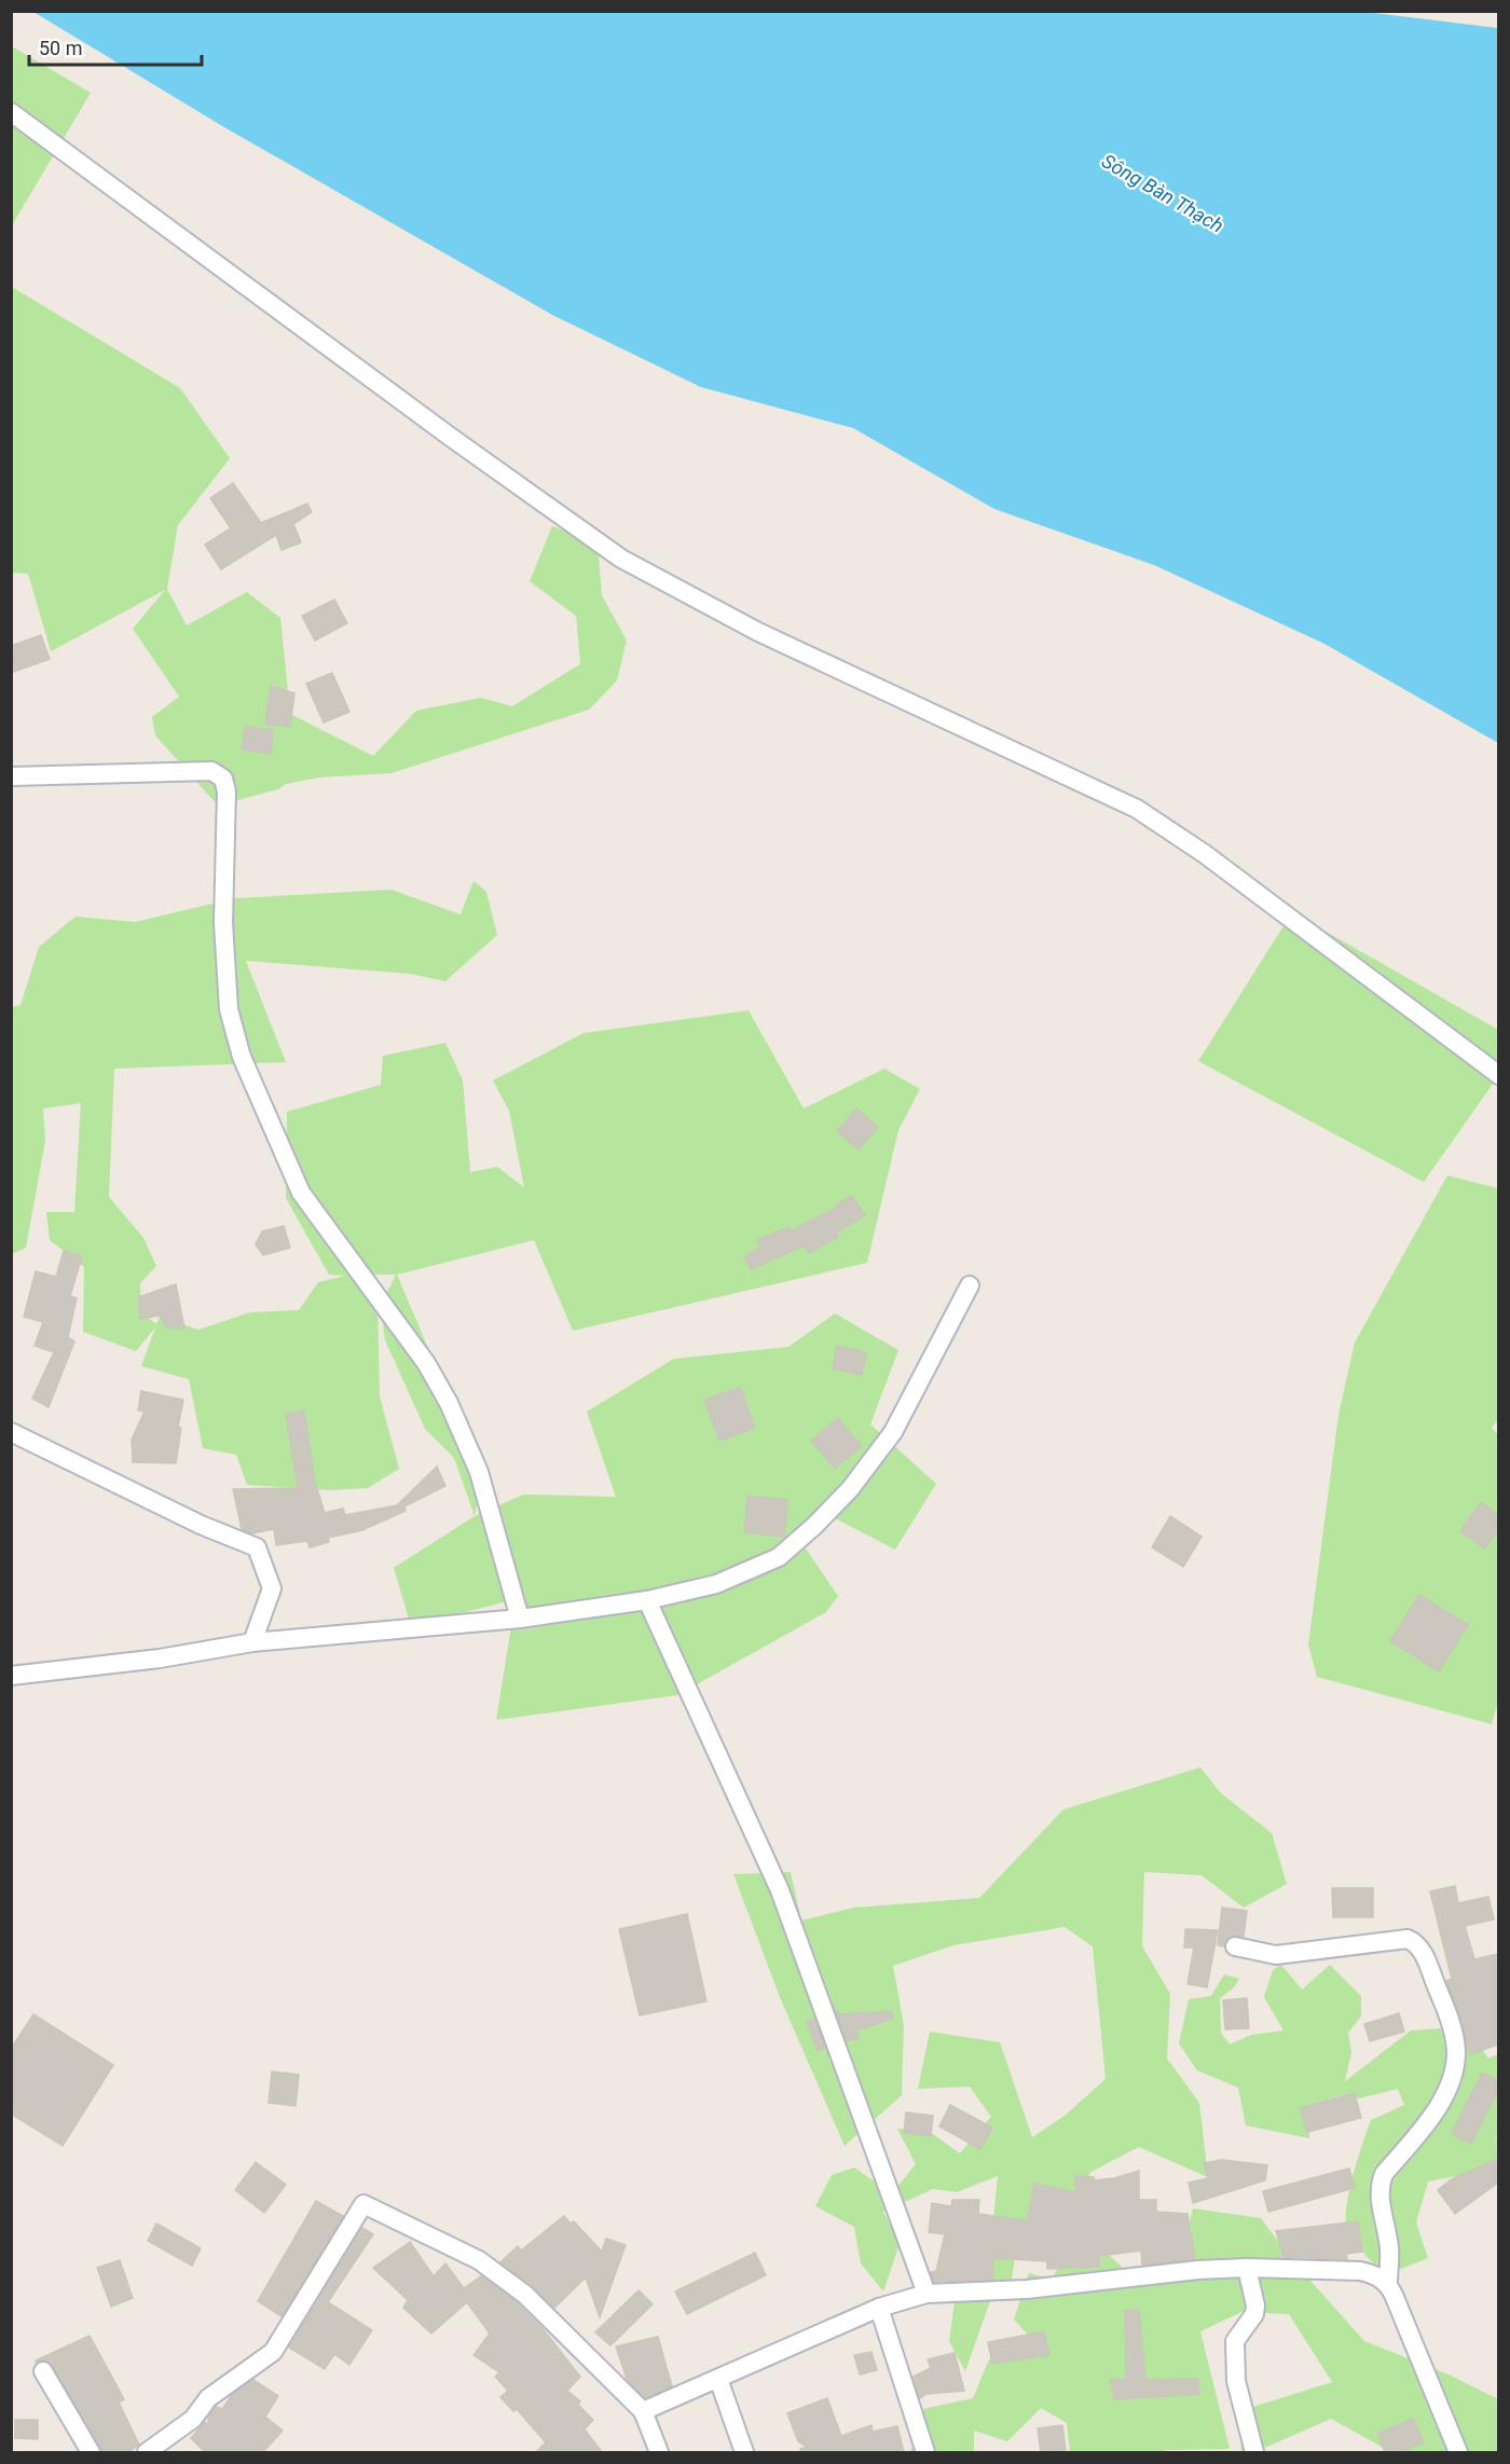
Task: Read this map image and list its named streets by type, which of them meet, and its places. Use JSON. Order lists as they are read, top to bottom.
{
  "water": ["Sông Bàn Thạch"],
  "scale_bar": "50 m"
}
